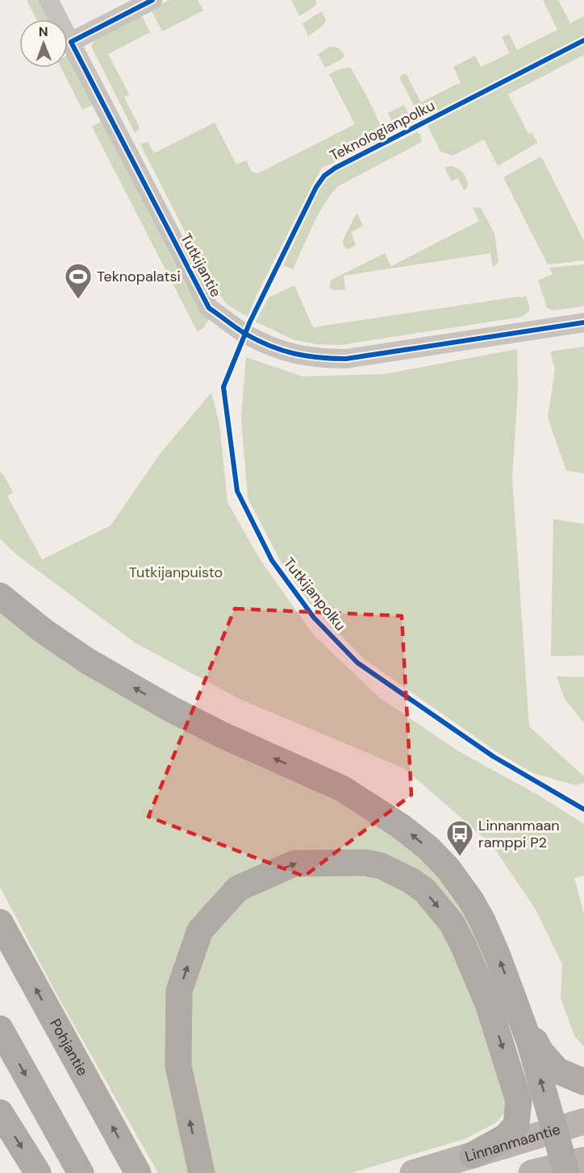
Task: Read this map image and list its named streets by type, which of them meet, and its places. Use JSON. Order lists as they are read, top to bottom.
{
  "streets": {
    "highway": ["Pohjantie"],
    "main road": ["Linnanmaantie"],
    "street": ["Tutkijantie"],
    "cycle path": ["Teknologianpolku"]
  },
  "parks": ["Tutkijanpuisto"],
  "places": {
    "sports": ["Teknopalatsi"],
    "bus stop": ["Linnanmaan ramppi P2"]
  },
  "north": "top"
}
